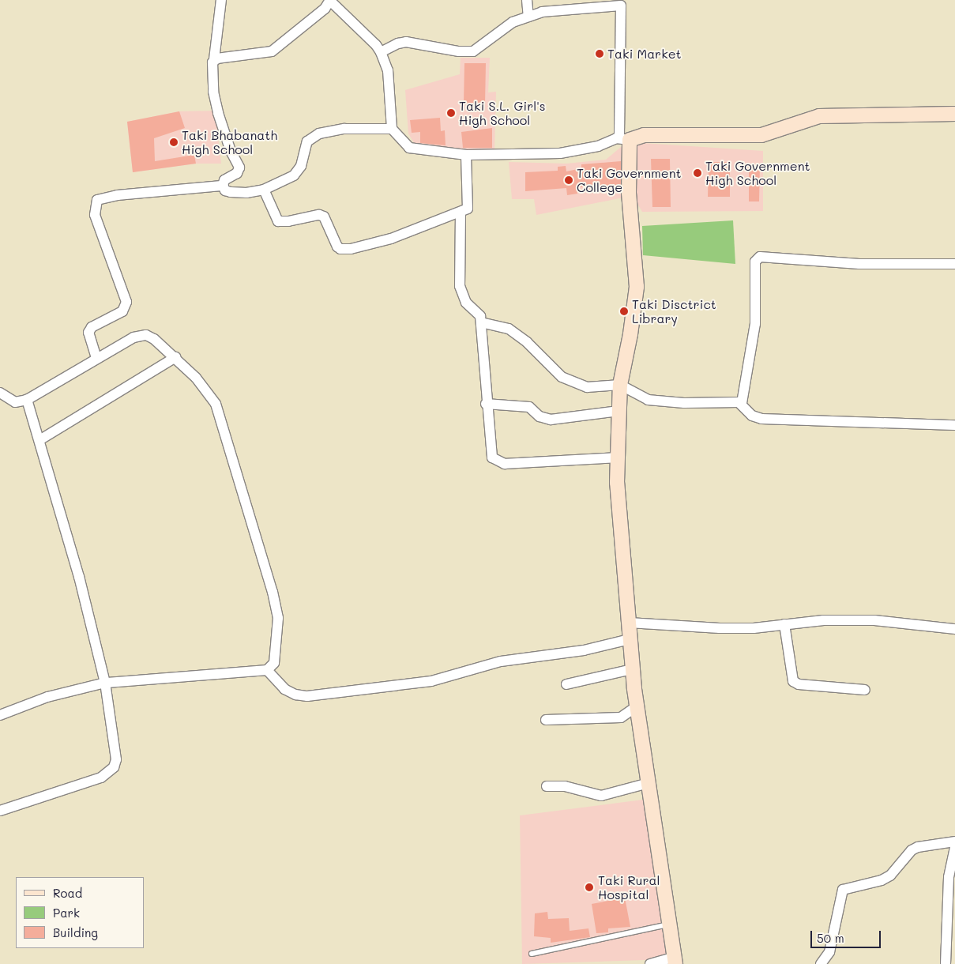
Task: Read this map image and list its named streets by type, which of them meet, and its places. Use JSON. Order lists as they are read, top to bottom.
{
  "places": [
    "Taki Market",
    "Taki S.L. Girl's High School",
    "Taki Bhabanath High School",
    "Taki Government High School",
    "Taki Government College",
    "Taki Disctrict Library",
    "Taki Rural Hospital"
  ],
  "legend": ["Road", "Park", "Building"],
  "scale_bar": "50 m"
}
